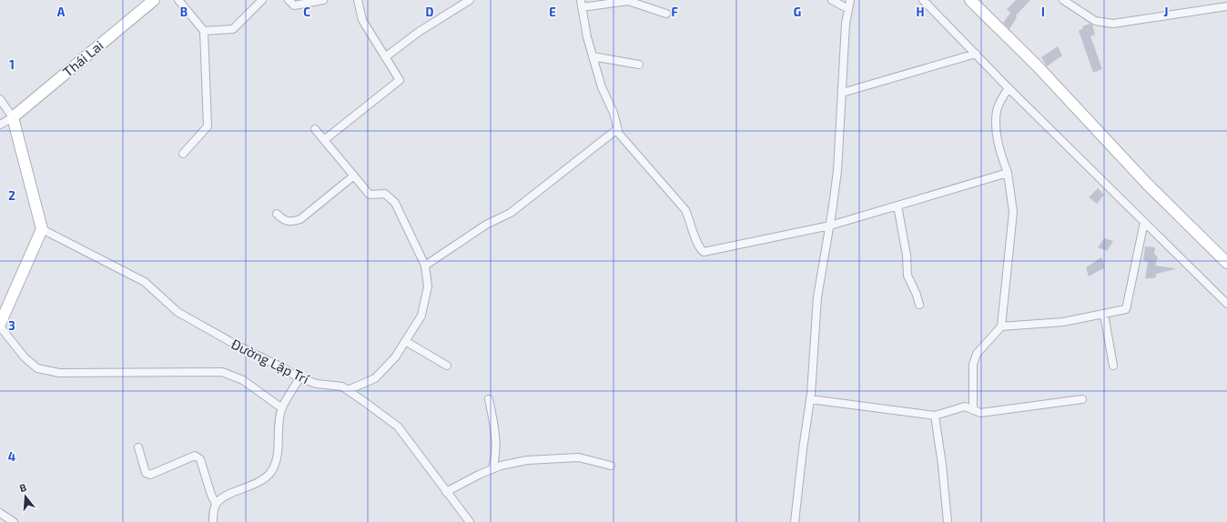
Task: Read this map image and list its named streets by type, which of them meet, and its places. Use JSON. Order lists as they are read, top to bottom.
{
  "streets": {
    "street": ["Thái Lai", "Đường Lập Trí"]
  },
  "north": "top",
  "grid": {
    "columns": [
      "A",
      "B",
      "C",
      "D",
      "E",
      "F",
      "G",
      "H",
      "I",
      "J"
    ],
    "rows": [
      "1",
      "2",
      "3",
      "4"
    ]
  }
}
